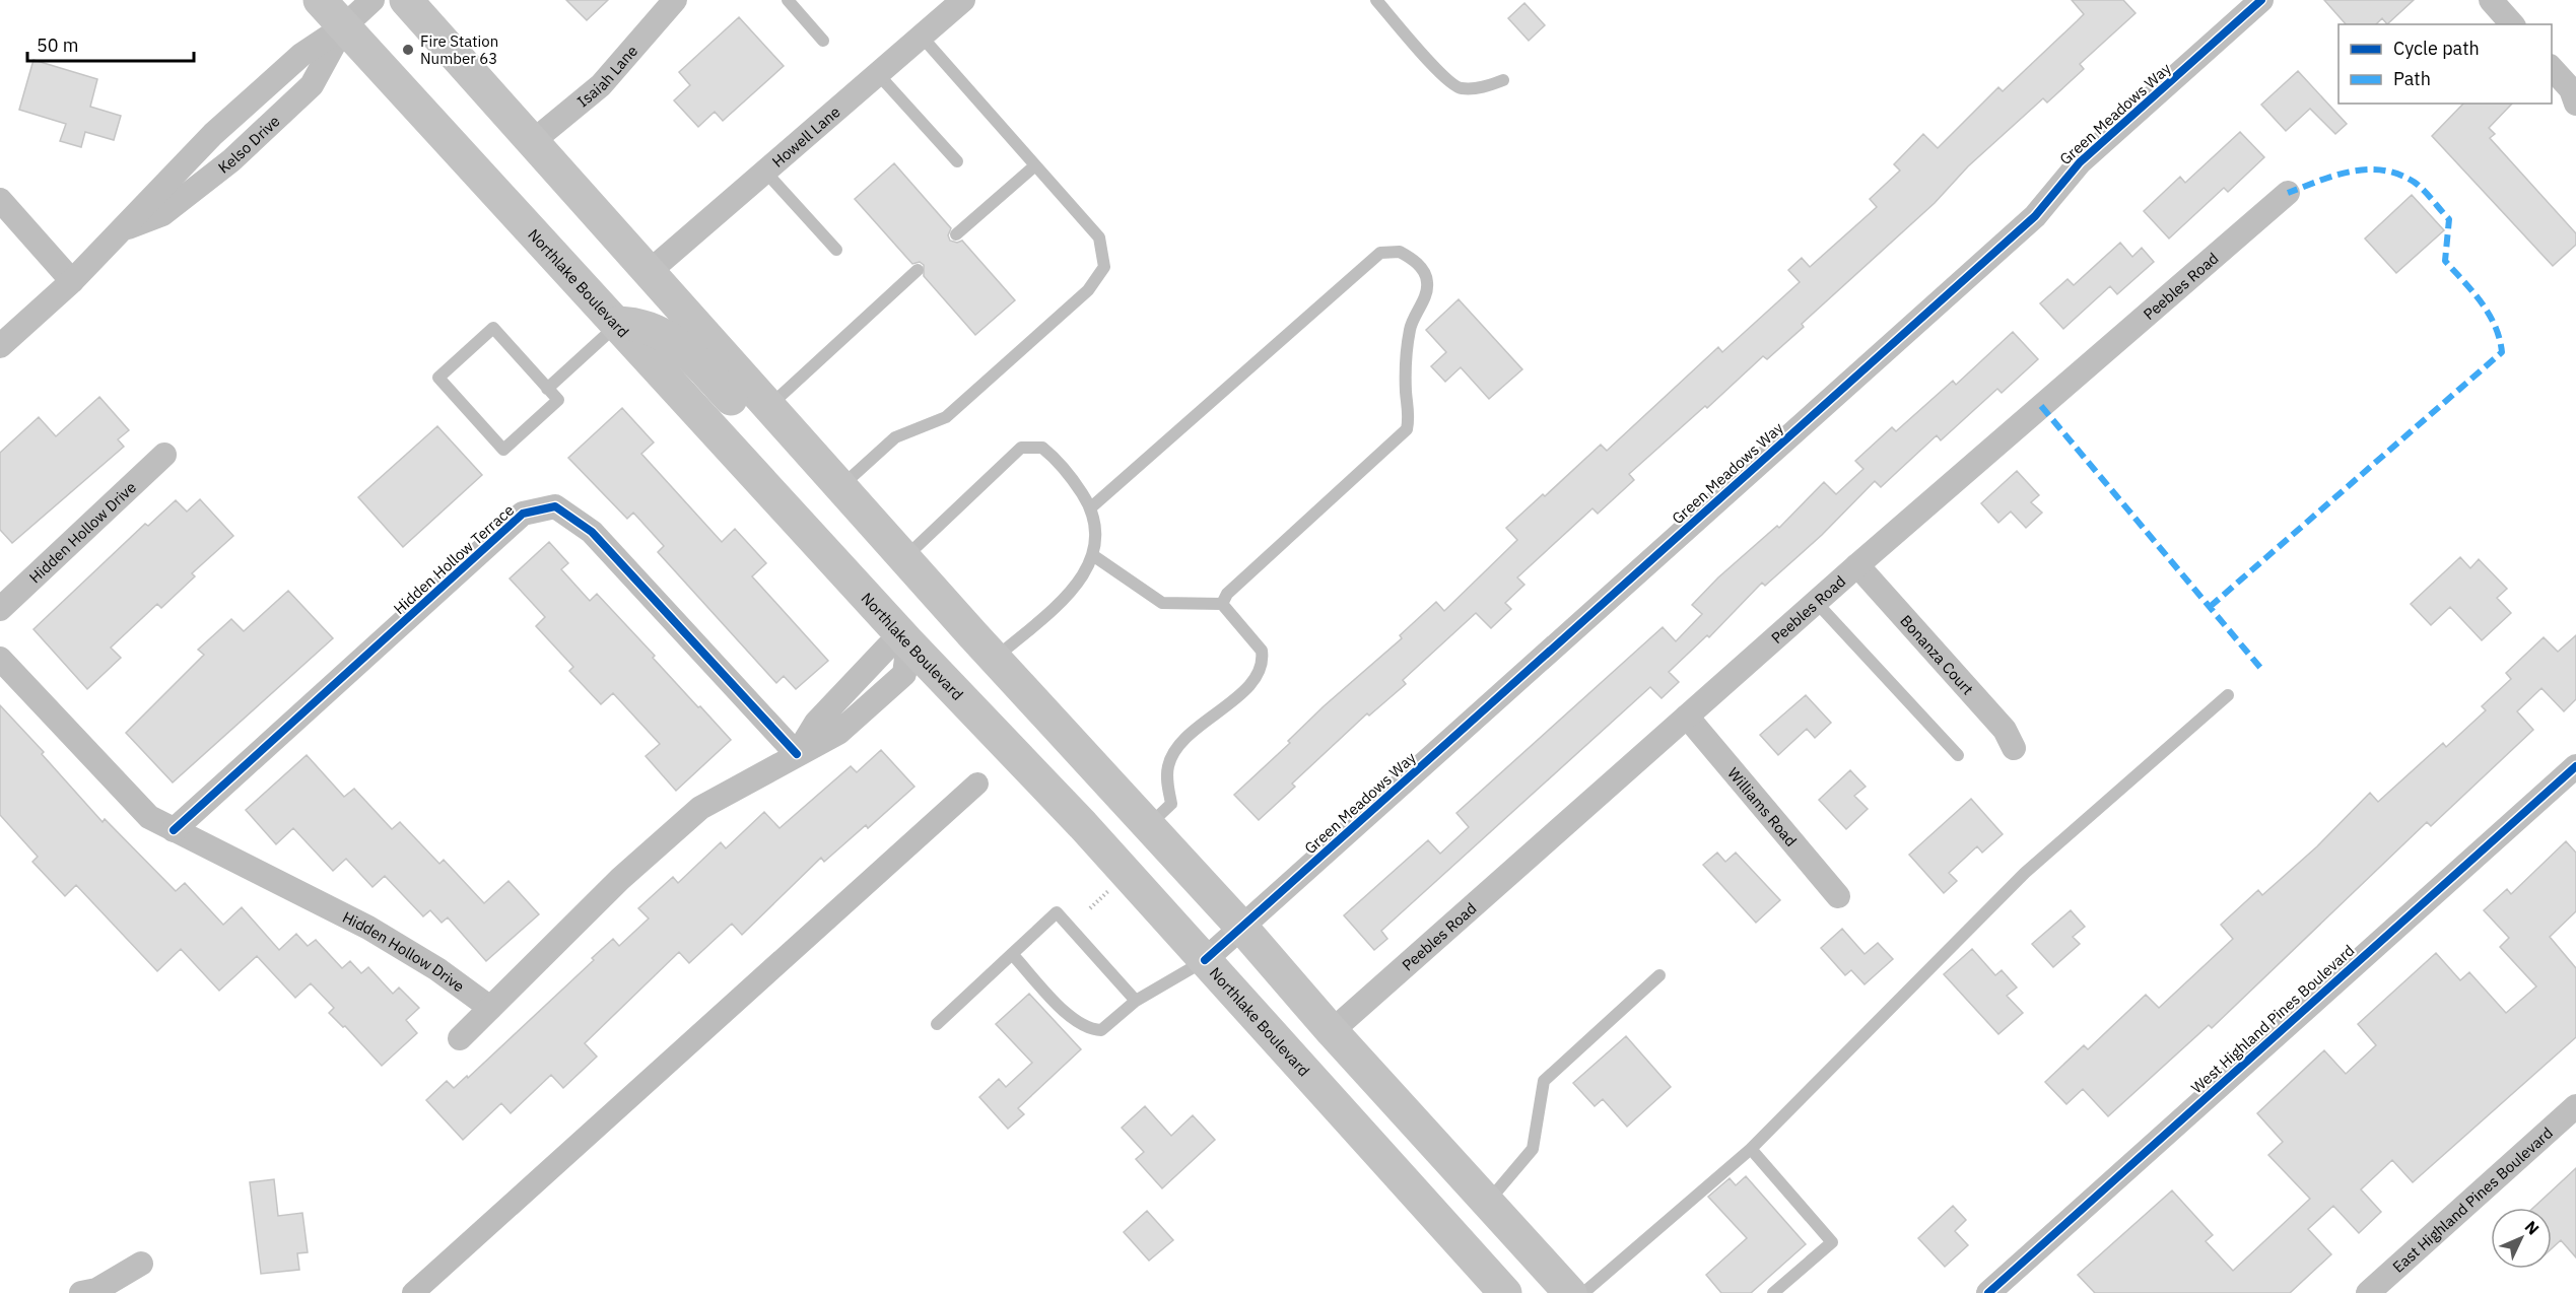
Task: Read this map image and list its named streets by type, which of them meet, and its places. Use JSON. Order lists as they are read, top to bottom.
{
  "streets": {
    "main road": ["Northlake Boulevard"],
    "street": [
      "Isaiah Lane",
      "Green Meadows Way",
      "Howell Lane",
      "Kelso Drive",
      "Peebles Road",
      "Hidden Hollow Drive",
      "Hidden Hollow Terrace",
      "Bonanza Court",
      "Williams Road",
      "West Highland Pines Boulevard",
      "East Highland Pines Boulevard"
    ]
  },
  "crossings": [
    ["Green Meadows Way", "Northlake Boulevard"],
    ["Kelso Drive", "Northlake Boulevard"],
    ["Peebles Road", "Bonanza Court"],
    ["Peebles Road", "Williams Road"],
    ["Hidden Hollow Drive", "Hidden Hollow Terrace"]
  ],
  "places": ["Fire Station Number 63"],
  "legend": ["Cycle path", "Path"],
  "scale_bar": "50 m",
  "north": "top right"
}
